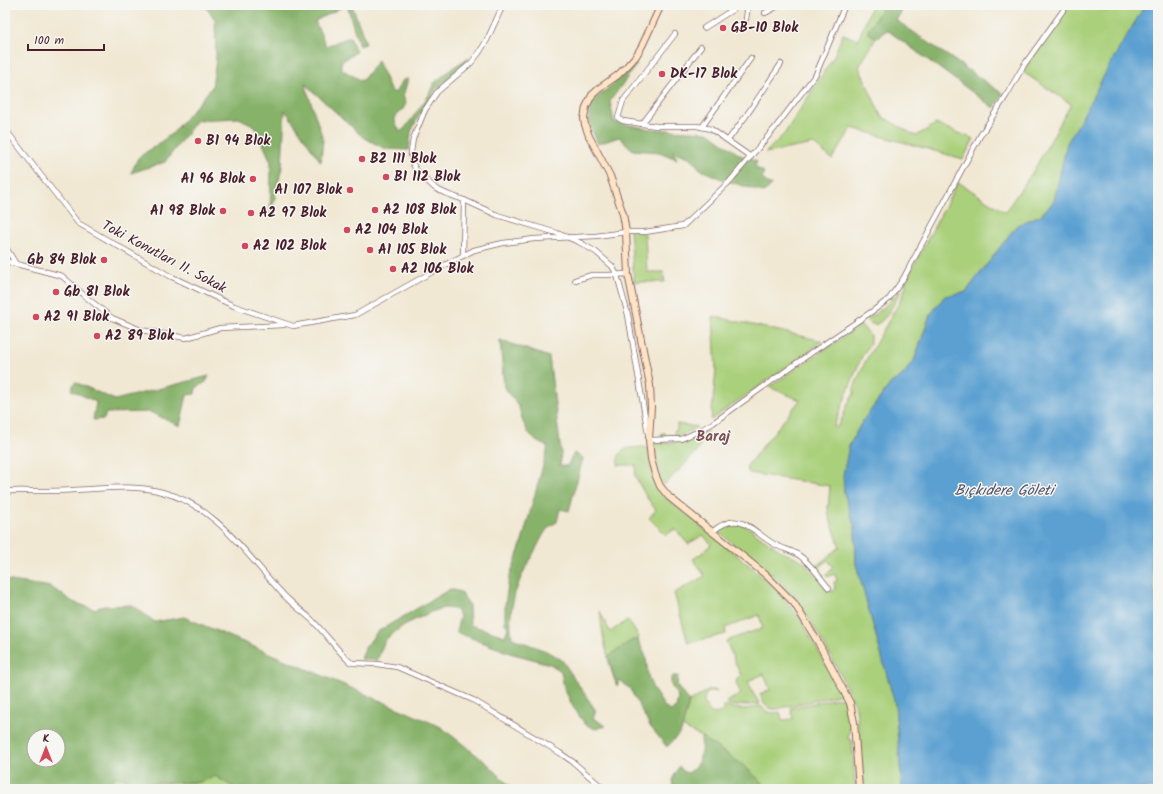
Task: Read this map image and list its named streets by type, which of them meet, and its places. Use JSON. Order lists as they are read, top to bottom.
{
  "streets": {
    "street": ["Toki Konutları 11. Sokak"]
  },
  "districts": ["Baraj"],
  "water": ["Bıçkıdere Göleti"],
  "places": [
    "GB-10 Blok",
    "DK-17 Blok",
    "B1 94 Blok",
    "B2 111 Blok",
    "B1 112 Blok",
    "A1 96 Blok",
    "A1 107 Blok",
    "A2 108 Blok",
    "A1 98 Blok",
    "A2 97 Blok",
    "A2 104 Blok",
    "A2 102 Blok",
    "A1 105 Blok",
    "Gb 84 Blok",
    "A2 106 Blok",
    "Gb 81 Blok",
    "A2 91 Blok",
    "A2 89 Blok"
  ],
  "scale_bar": "100 m",
  "north": "top"
}
